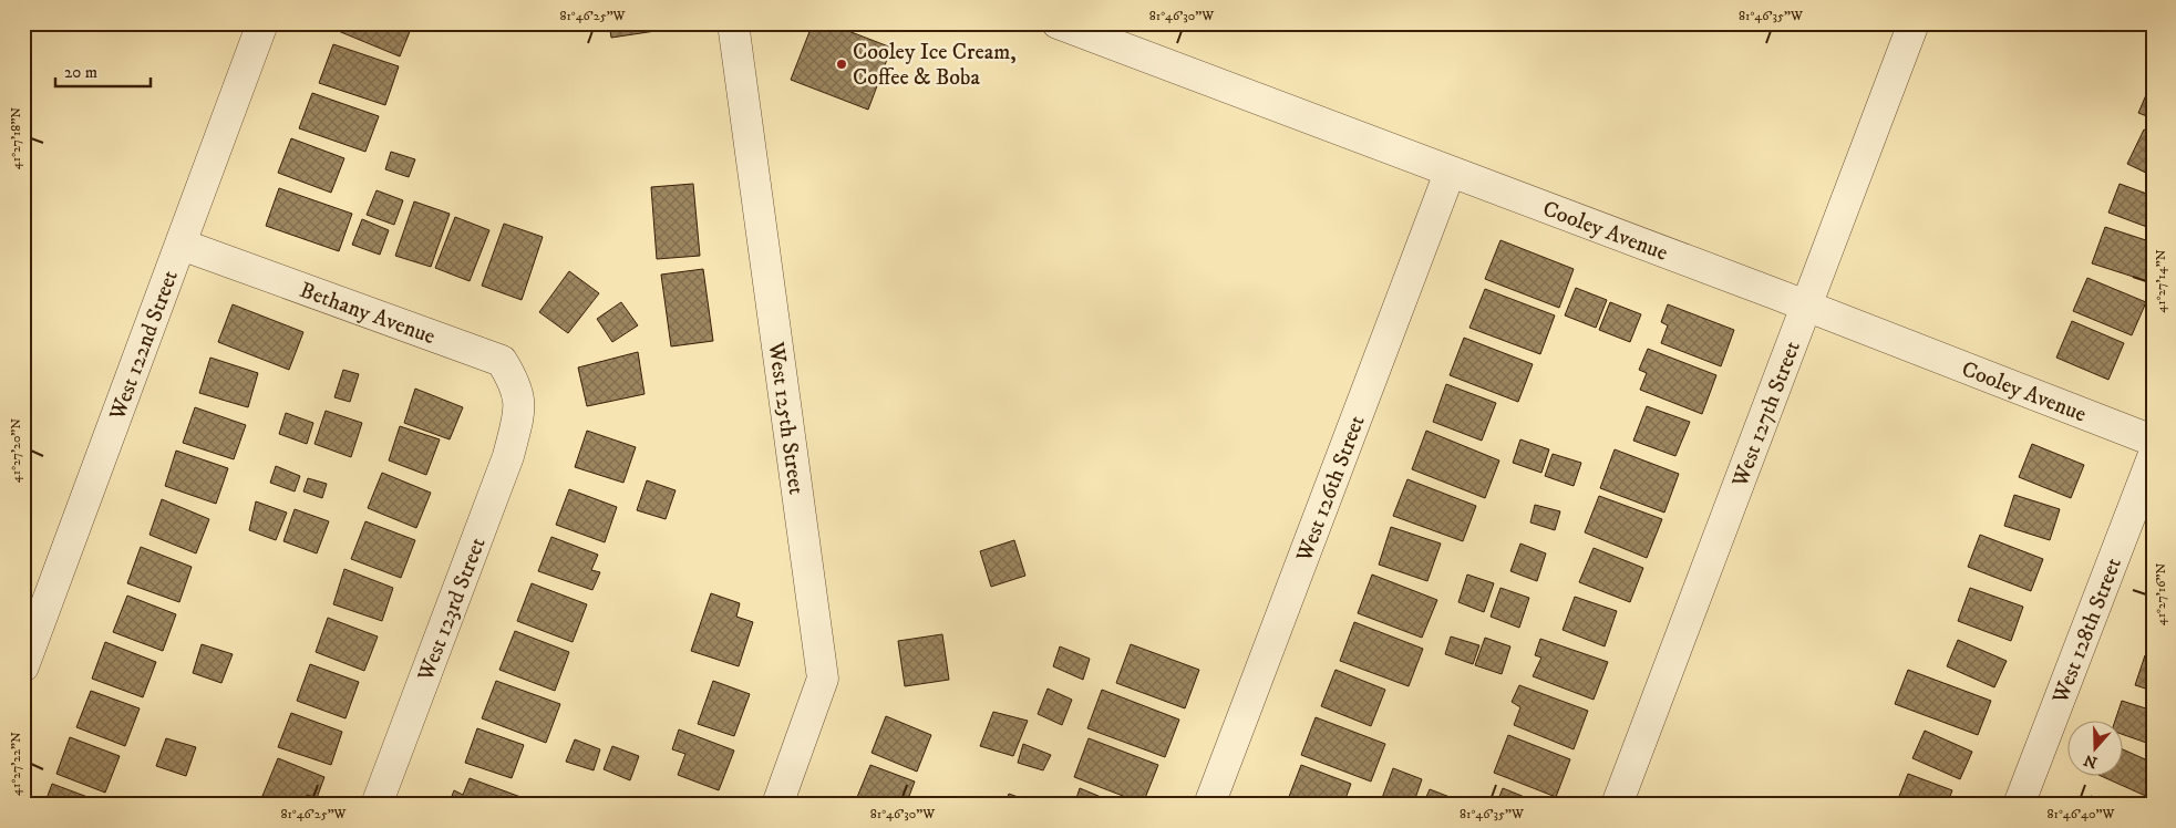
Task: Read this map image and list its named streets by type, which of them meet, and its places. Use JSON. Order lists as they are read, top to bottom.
{
  "streets": {
    "street": [
      "Cooley Avenue",
      "Bethany Avenue",
      "West 122nd Street",
      "West 127th Street",
      "West 125th Street",
      "West 126th Street",
      "West 123rd Street",
      "West 128th Street"
    ]
  },
  "crossings": [
    ["Cooley Avenue", "West 127th Street"],
    ["Cooley Avenue", "West 126th Street"],
    ["Bethany Avenue", "West 122nd Street"],
    ["Bethany Avenue", "West 123rd Street"]
  ],
  "places": ["Cooley Ice Cream, Coffee & Boba"],
  "scale_bar": "20 m",
  "north": "bottom",
  "coordinates": [
    "81°46'25\"W",
    "81°46'30\"W",
    "81°46'35\"W",
    "41°27'18\"N",
    "41°27'14\"N",
    "41°27'20\"N",
    "41°27'16\"N",
    "41°27'22\"N",
    "81°46'40\"W"
  ]
}
